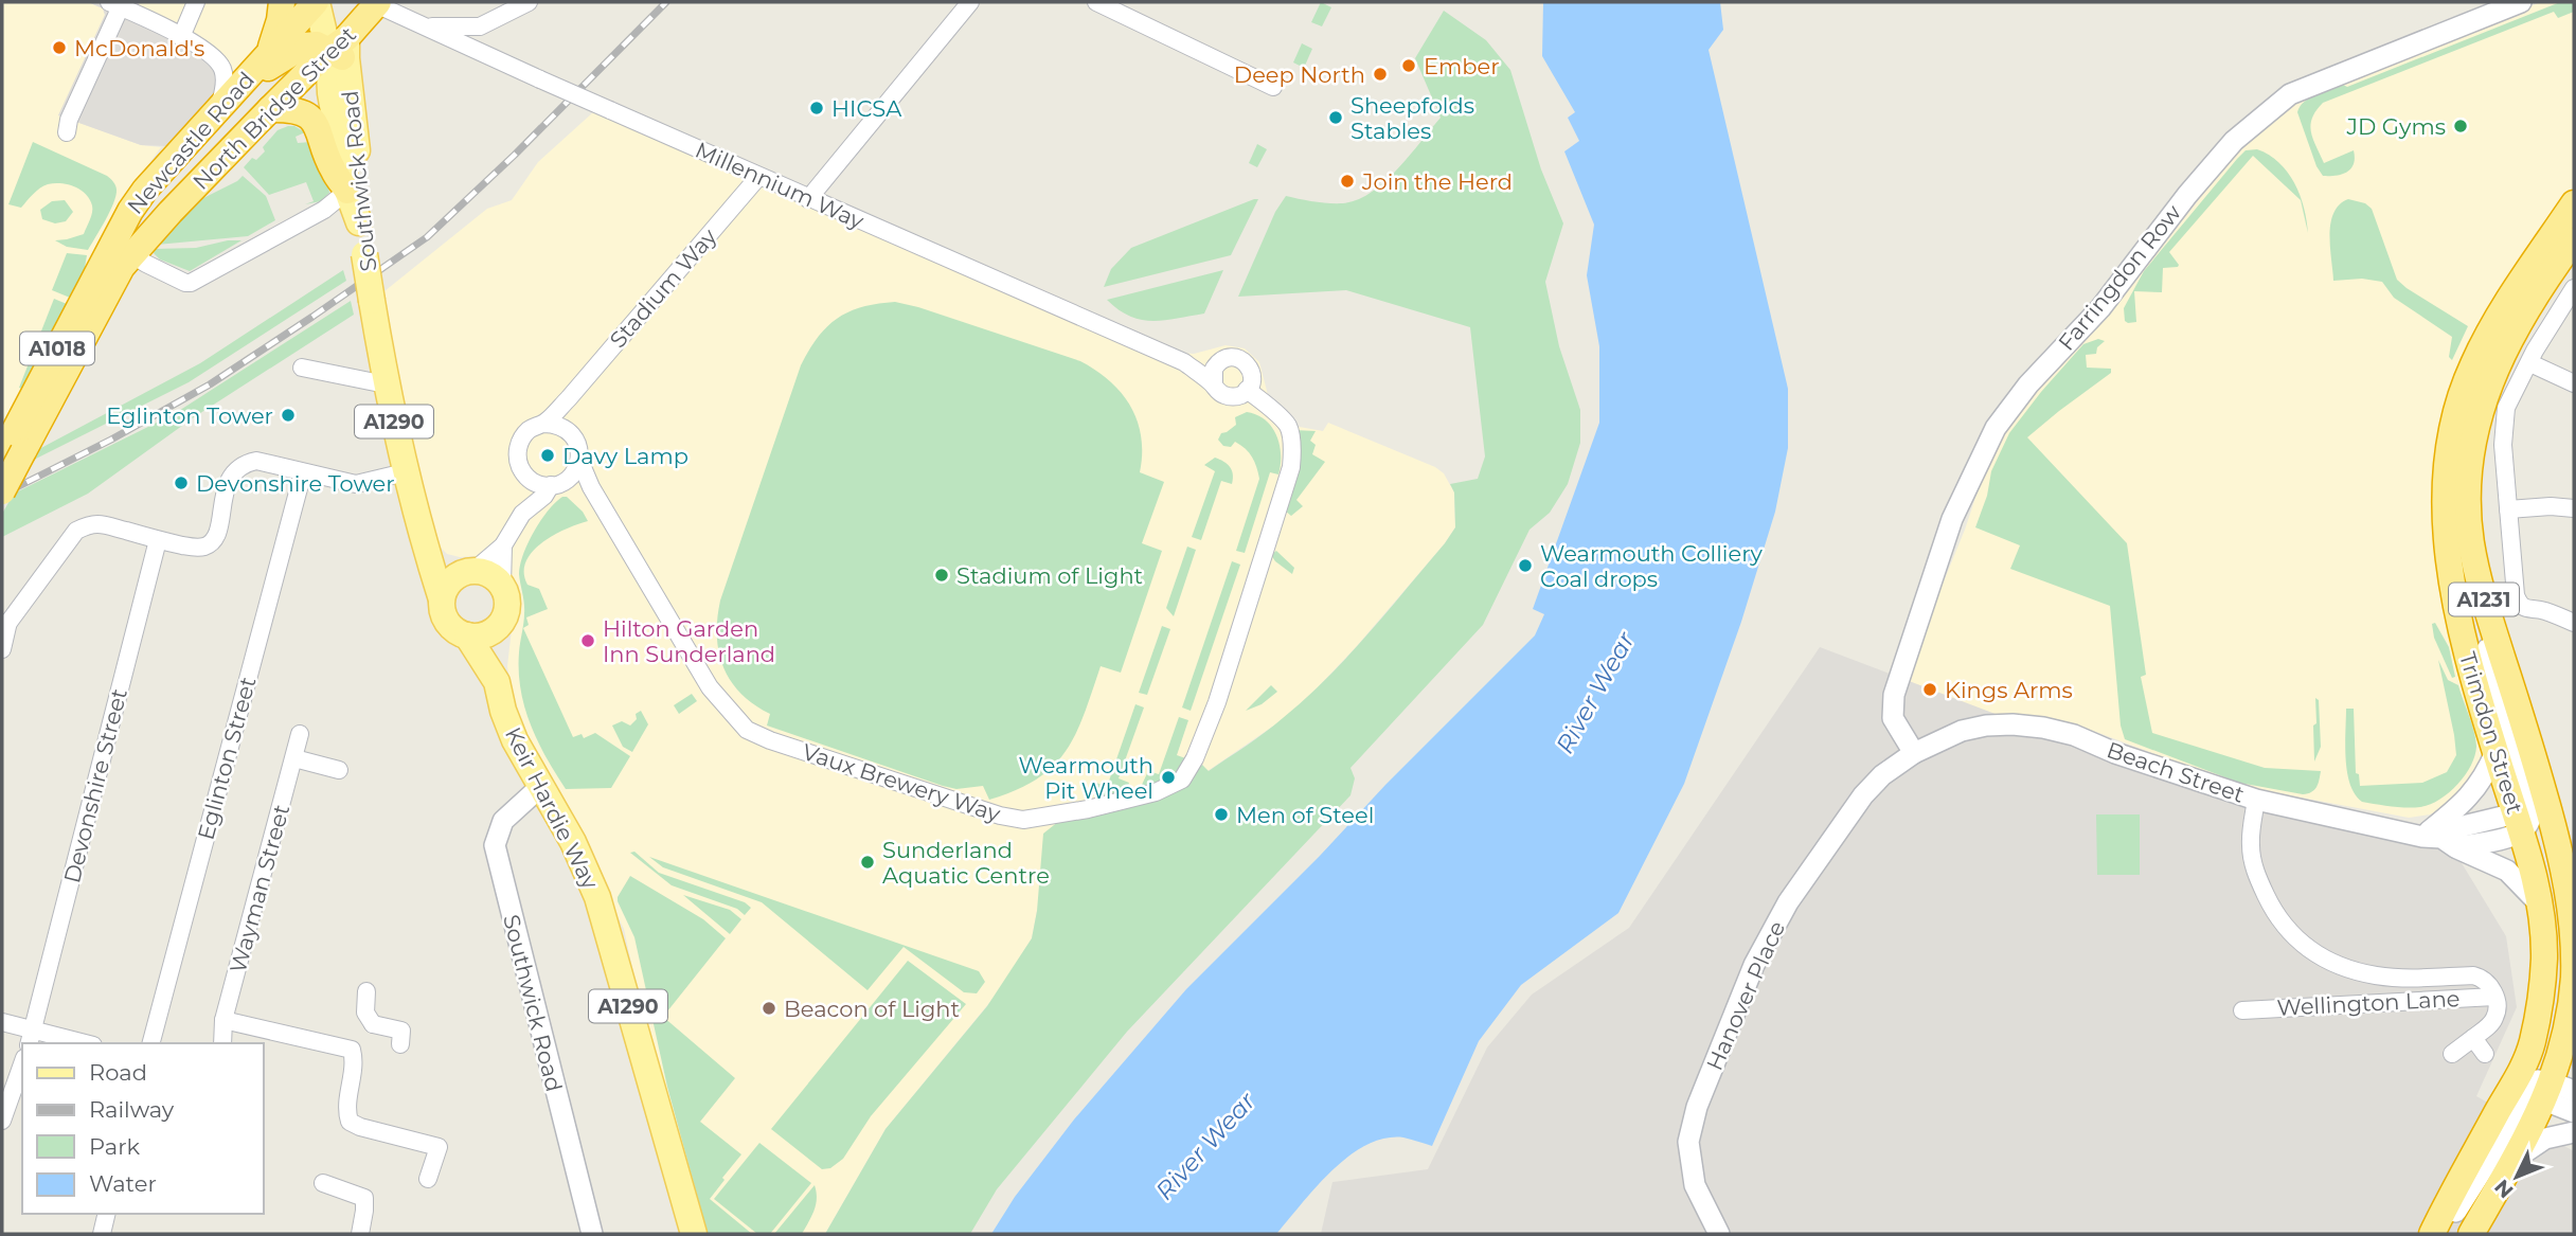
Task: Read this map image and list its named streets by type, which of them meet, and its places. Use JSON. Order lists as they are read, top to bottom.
{
  "streets": {
    "highway": [
      "North Bridge Street",
      "Newcastle Road",
      "A1018",
      "A1231",
      "Trimdon Street"
    ],
    "main road": ["Southwick Road", "A1290", "Keir Hardie Way"],
    "street": [
      "Millennium Way",
      "Farringdon Row",
      "Stadium Way",
      "Eglinton Street",
      "Beach Street",
      "Vaux Brewery Way",
      "Devonshire Street",
      "Wayman Street",
      "Hanover Place",
      "Wellington Lane"
    ]
  },
  "crossings": [
    ["North Bridge Street", "Newcastle Road"],
    ["North Bridge Street", "Southwick Road"],
    ["North Bridge Street", "Millennium Way"],
    ["North Bridge Street", "A1018"],
    ["North Bridge Street", "A1290"],
    ["Newcastle Road", "A1018"],
    ["Newcastle Road", "A1290"],
    ["Southwick Road", "A1290"],
    ["Southwick Road", "Keir Hardie Way"],
    ["Millennium Way", "Stadium Way"],
    ["Millennium Way", "Vaux Brewery Way"],
    ["Farringdon Row", "Beach Street"],
    ["Farringdon Row", "Hanover Place"],
    ["Stadium Way", "A1290"],
    ["Stadium Way", "Vaux Brewery Way"],
    ["A1290", "Keir Hardie Way"],
    ["A1231", "Trimdon Street"],
    ["Trimdon Street", "Beach Street"],
    ["Beach Street", "Hanover Place"]
  ],
  "water": ["River Wear"],
  "places": [
    "McDonald's",
    "Ember",
    "Deep North",
    "HICSA",
    "Sheepfolds Stables",
    "JD Gyms",
    "Join the Herd",
    "Eglinton Tower",
    "Davy Lamp",
    "Devonshire Tower",
    "Wearmouth Colliery Coal drops",
    "Stadium of Light",
    "Hilton Garden Inn Sunderland",
    "Kings Arms",
    "Wearmouth Pit Wheel",
    "Men of Steel",
    "Sunderland Aquatic Centre",
    "Beacon of Light"
  ],
  "legend": [
    "Road",
    "Railway",
    "Park",
    "Water"
  ],
  "north": "bottom left"
}
